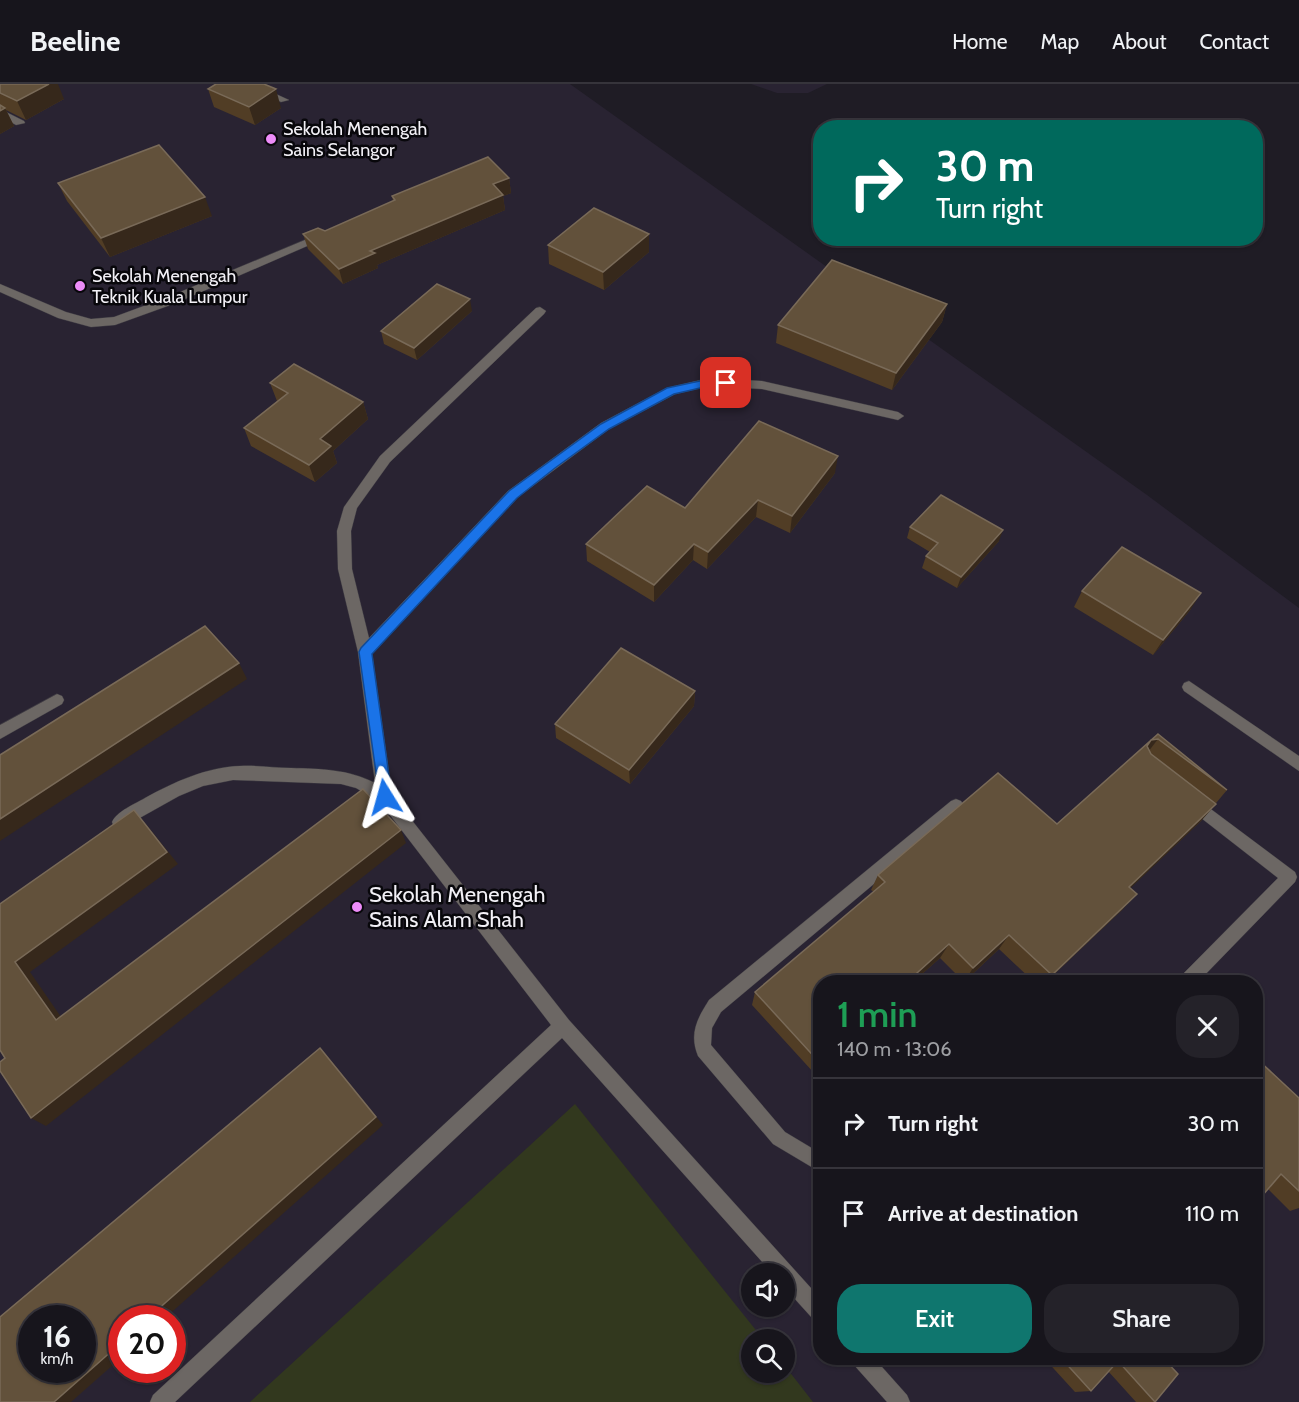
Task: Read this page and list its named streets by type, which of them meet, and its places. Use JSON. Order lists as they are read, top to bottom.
{
  "places": ["Sekolah Menengah Sains Selangor", "Sekolah Menengah Teknik Kuala Lumpur", "Sekolah Menengah Sains Alam Shah"],
  "page": {
    "header": "Beeline",
    "nav": [
      "Home",
      "Map",
      "About",
      "Contact"
    ],
    "turn": ["30 m", "Turn right"],
    "heading": ["1 min", "140 m · 13:06"],
    "list": [
      {
        "name": "Turn right",
        "value": "30 m"
      },
      {
        "name": "Arrive at destination",
        "value": "110 m"
      }
    ],
    "buttons": ["Exit", "Share"],
    "speed": "16 km/h",
    "limit": "20"
  }
}
